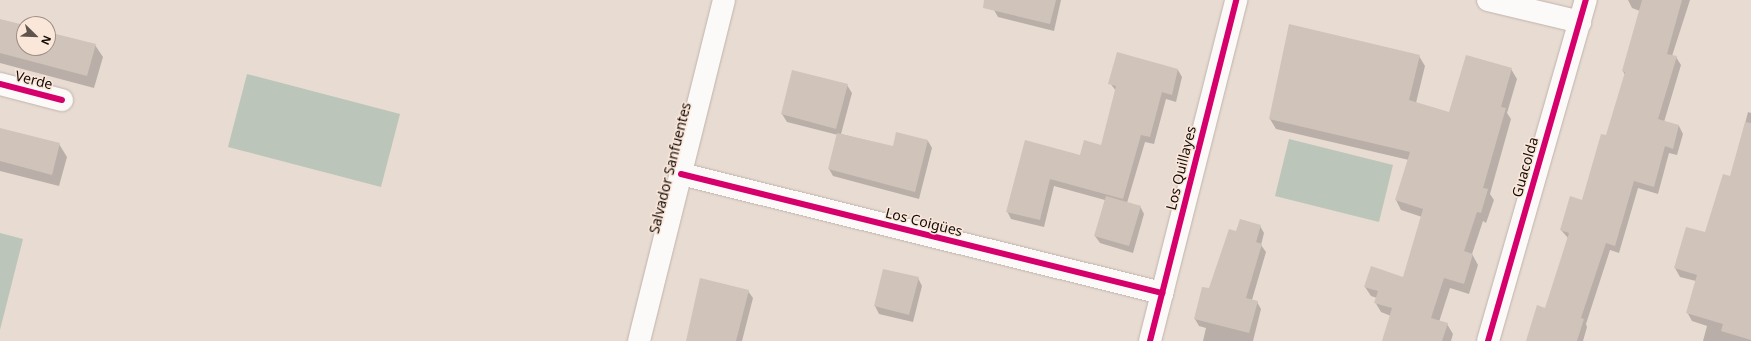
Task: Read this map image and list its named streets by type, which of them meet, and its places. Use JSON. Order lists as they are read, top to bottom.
{
  "streets": {
    "street": [
      "Verde",
      "Guacolda",
      "Salvador Sanfuentes",
      "Los Quillayes",
      "Los Coigües"
    ]
  },
  "crossings": [
    ["Salvador Sanfuentes", "Los Coigües"],
    ["Los Quillayes", "Los Coigües"]
  ],
  "north": "bottom right"
}
